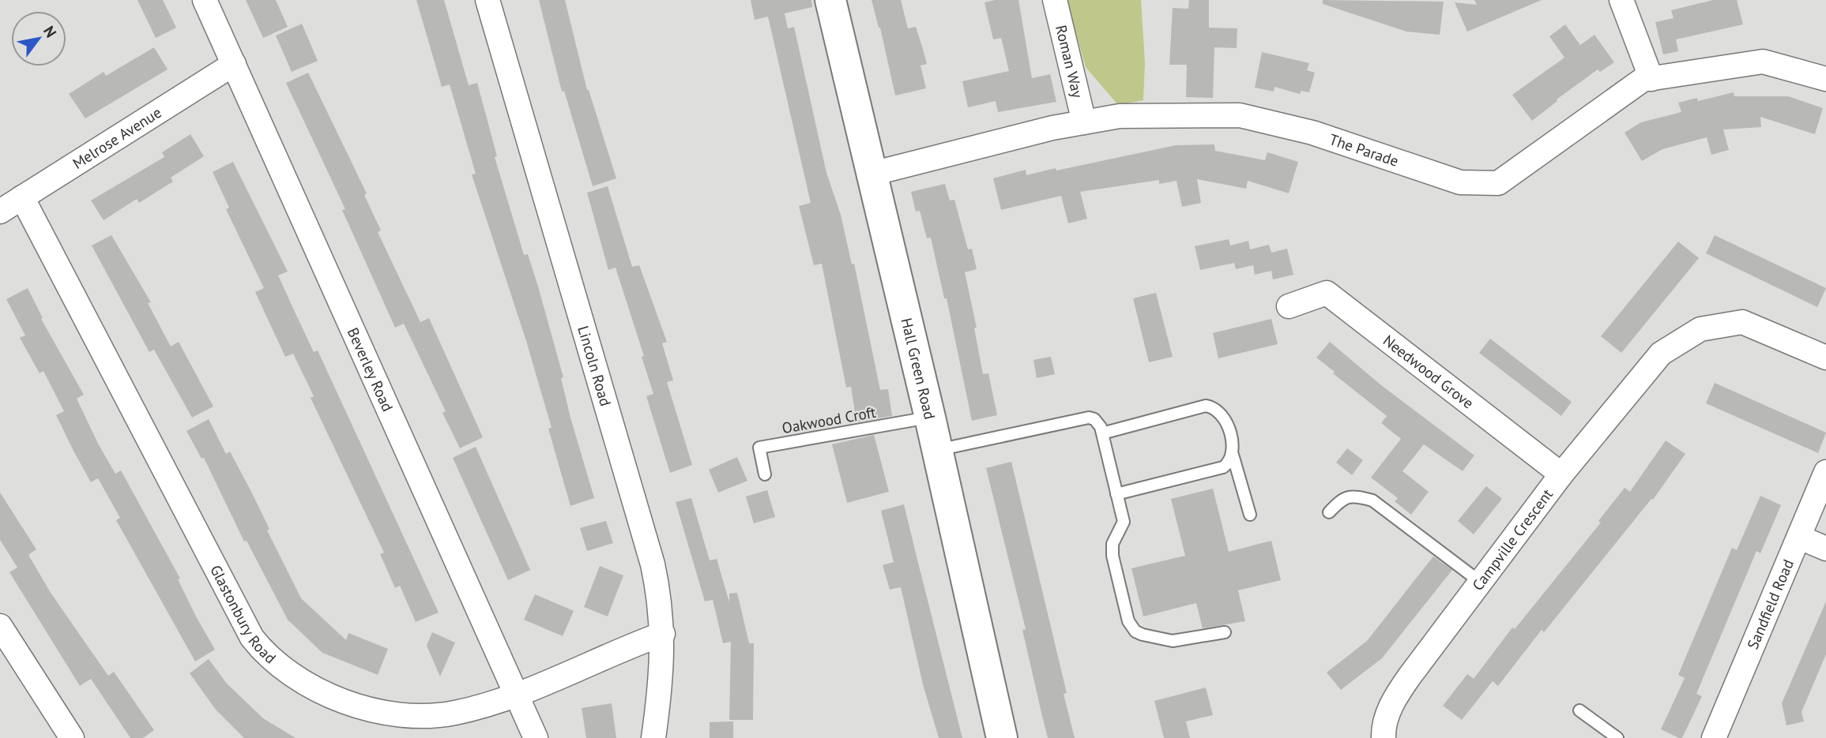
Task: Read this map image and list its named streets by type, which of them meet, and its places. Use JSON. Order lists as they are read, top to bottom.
{
  "streets": {
    "street": [
      "Roman Way",
      "Melrose Avenue",
      "The Parade",
      "Lincoln Road",
      "Beverley Road",
      "Hall Green Road",
      "Needwood Grove",
      "Campville Crescent",
      "Sandfield Road",
      "Glastonbury Road"
    ],
    "lane": ["Oakwood Croft"]
  },
  "crossings": [
    ["Roman Way", "The Parade"],
    ["Melrose Avenue", "Beverley Road"],
    ["Melrose Avenue", "Glastonbury Road"],
    ["The Parade", "Hall Green Road"],
    ["Lincoln Road", "Glastonbury Road"],
    ["Beverley Road", "Glastonbury Road"],
    ["Hall Green Road", "Oakwood Croft"],
    ["Needwood Grove", "Campville Crescent"]
  ],
  "north": "top right"
}
